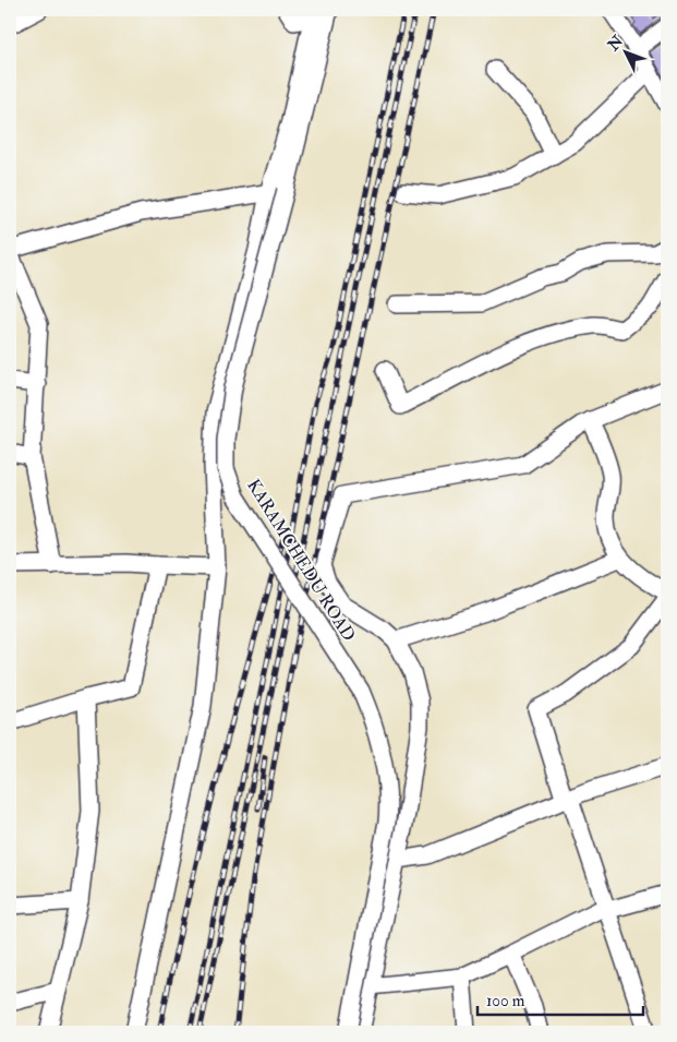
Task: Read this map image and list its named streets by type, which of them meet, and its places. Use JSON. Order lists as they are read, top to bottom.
{
  "streets": {
    "street": ["KARAMCHEDU ROAD"]
  },
  "scale_bar": "100 m",
  "north": "top left"
}
